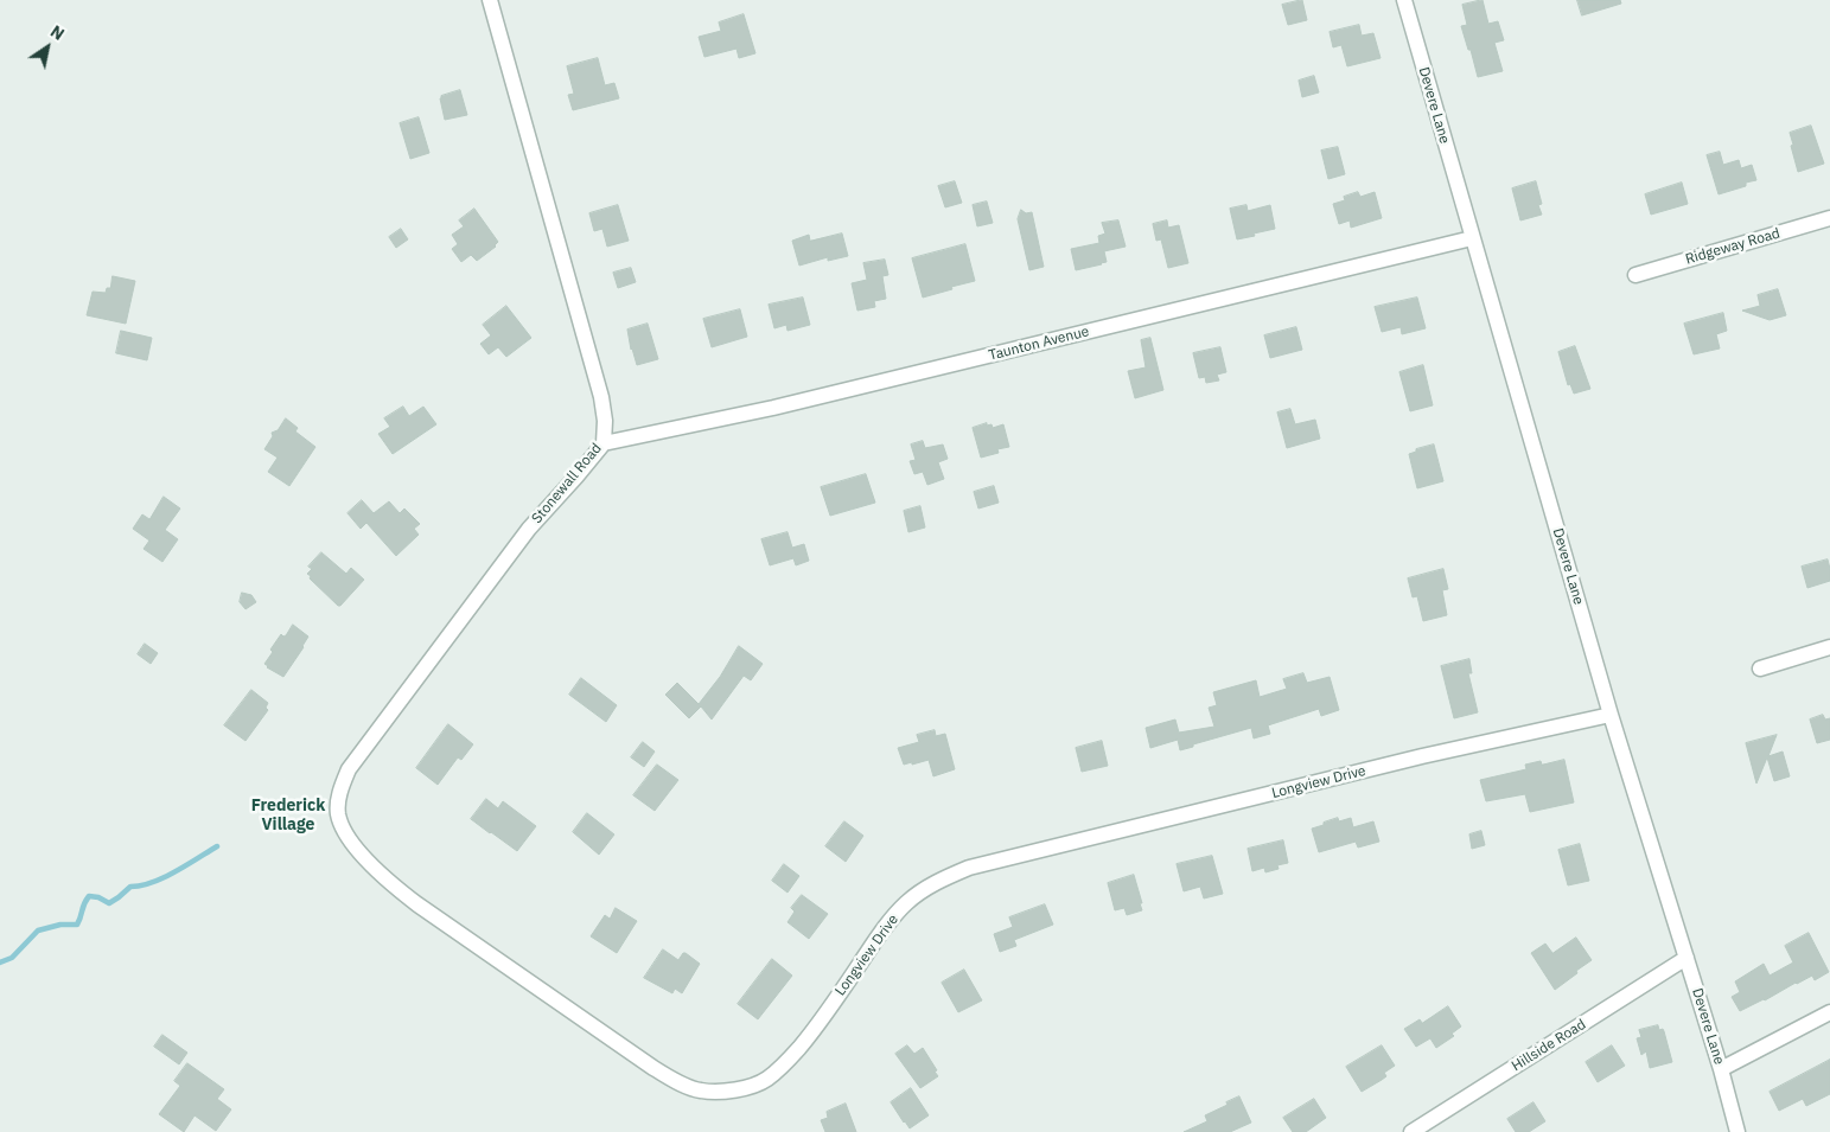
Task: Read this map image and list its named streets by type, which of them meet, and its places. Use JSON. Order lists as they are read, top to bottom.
{
  "streets": {
    "street": [
      "Devere Lane",
      "Ridgeway Road",
      "Taunton Avenue",
      "Stonewall Road",
      "Longview Drive",
      "Hillside Road"
    ]
  },
  "crossings": [
    ["Devere Lane", "Taunton Avenue"],
    ["Devere Lane", "Longview Drive"],
    ["Devere Lane", "Hillside Road"],
    ["Taunton Avenue", "Stonewall Road"],
    ["Stonewall Road", "Longview Drive"]
  ],
  "districts": ["Frederick Village"],
  "north": "top right"
}
